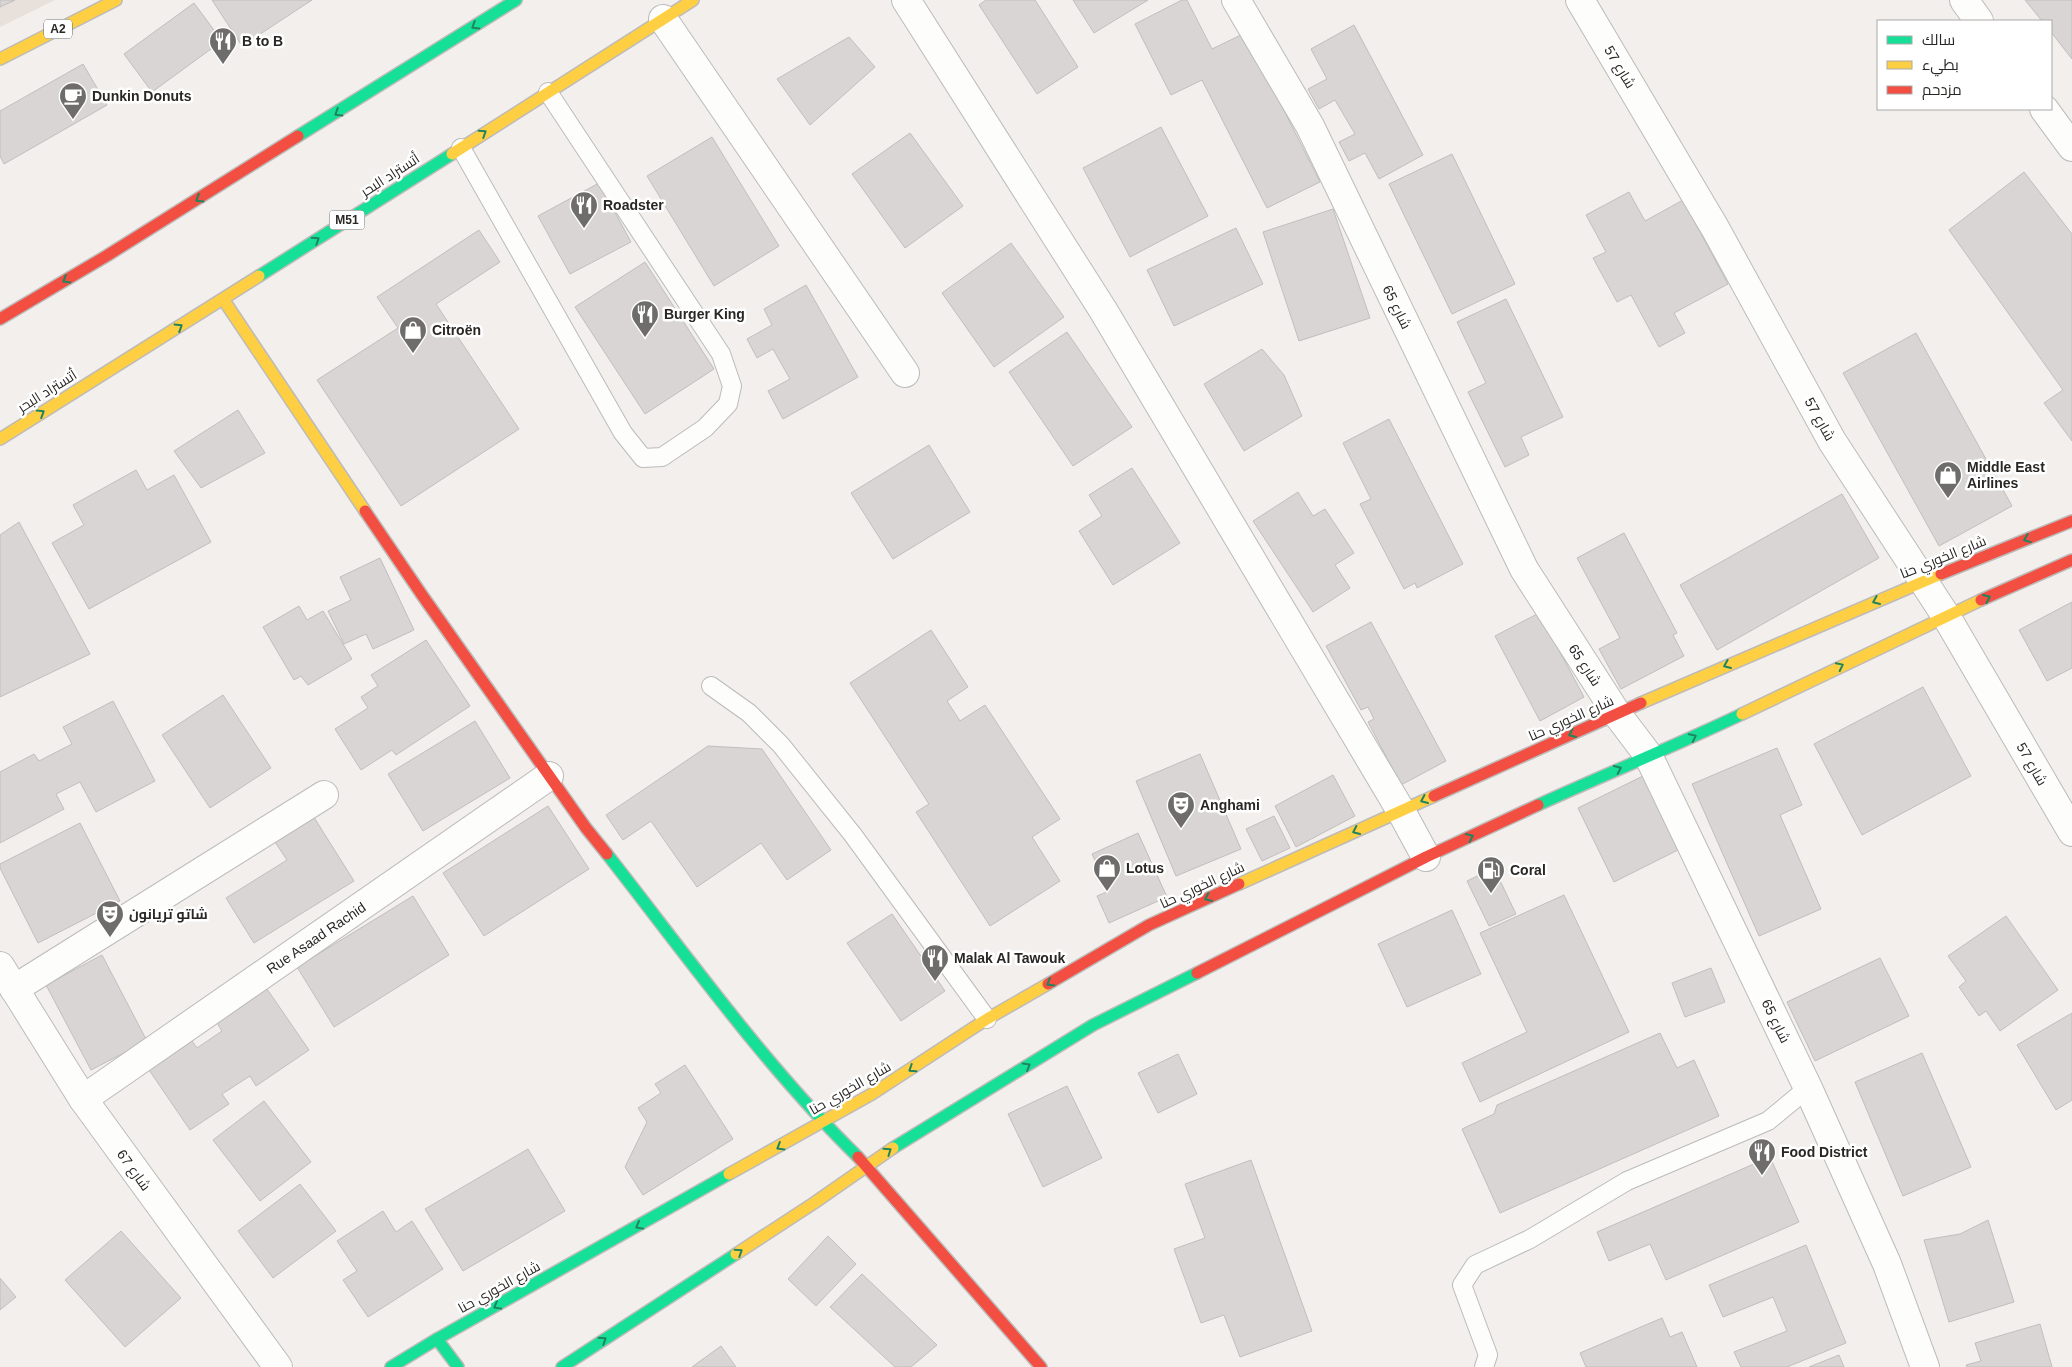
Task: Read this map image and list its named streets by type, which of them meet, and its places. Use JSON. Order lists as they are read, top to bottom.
{
  "streets": {
    "main road": [
      "A2",
      "أتستراد البحر",
      "M51",
      "شارع الخوري حنا"
    ],
    "street": [
      "شارع 57",
      "شارع 65",
      "Rue Asaad Rachid",
      "شارع 67"
    ]
  },
  "crossings": [
    ["شارع 57", "شارع الخوري حنا"],
    ["شارع 65", "شارع الخوري حنا"],
    ["Rue Asaad Rachid", "شارع 67"]
  ],
  "places": {
    "restaurant": [
      "B to B",
      "Roadster",
      "Burger King",
      "Malak Al Tawouk",
      "Food District"
    ],
    "cafe": ["Dunkin Donuts"],
    "shop": ["Citroën", "Middle East Airlines", "Lotus"],
    "theatre": ["Anghami", "شاتو تريانون"],
    "fuel station": ["Coral"]
  },
  "legend": ["سالك", "بطيء", "مزدحم"]
}
